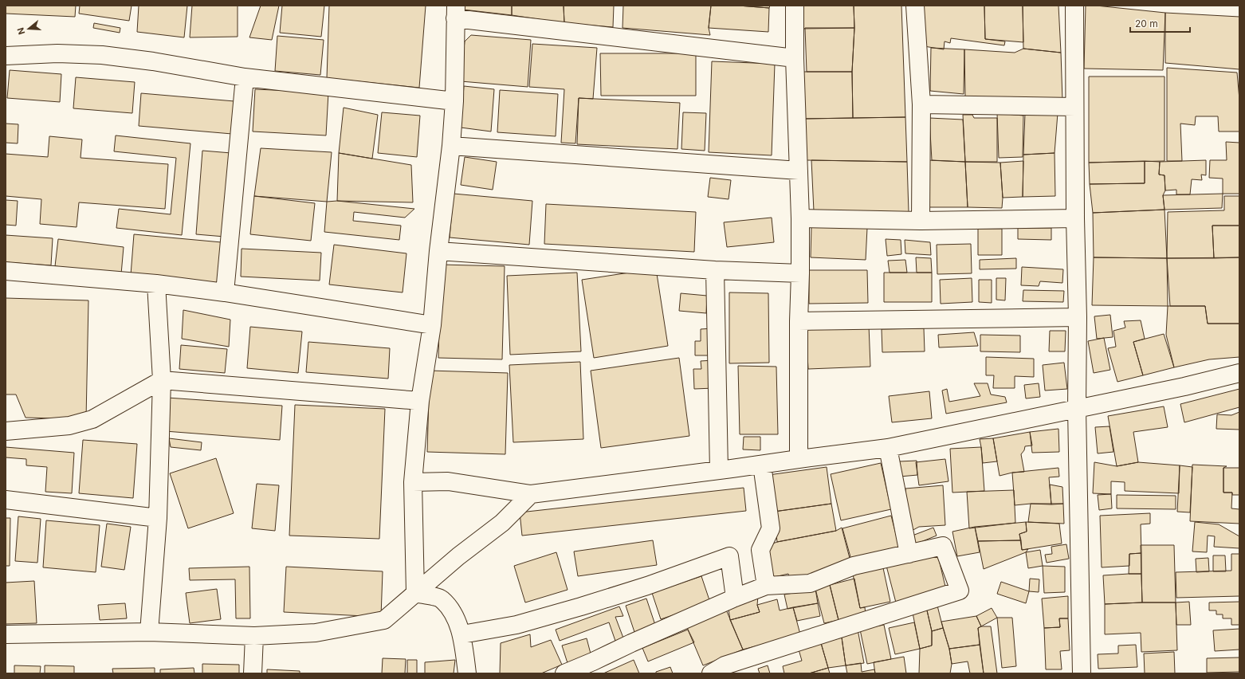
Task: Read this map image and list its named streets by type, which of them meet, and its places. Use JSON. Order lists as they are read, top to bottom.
{
  "scale_bar": "20 m",
  "north": "left"
}
